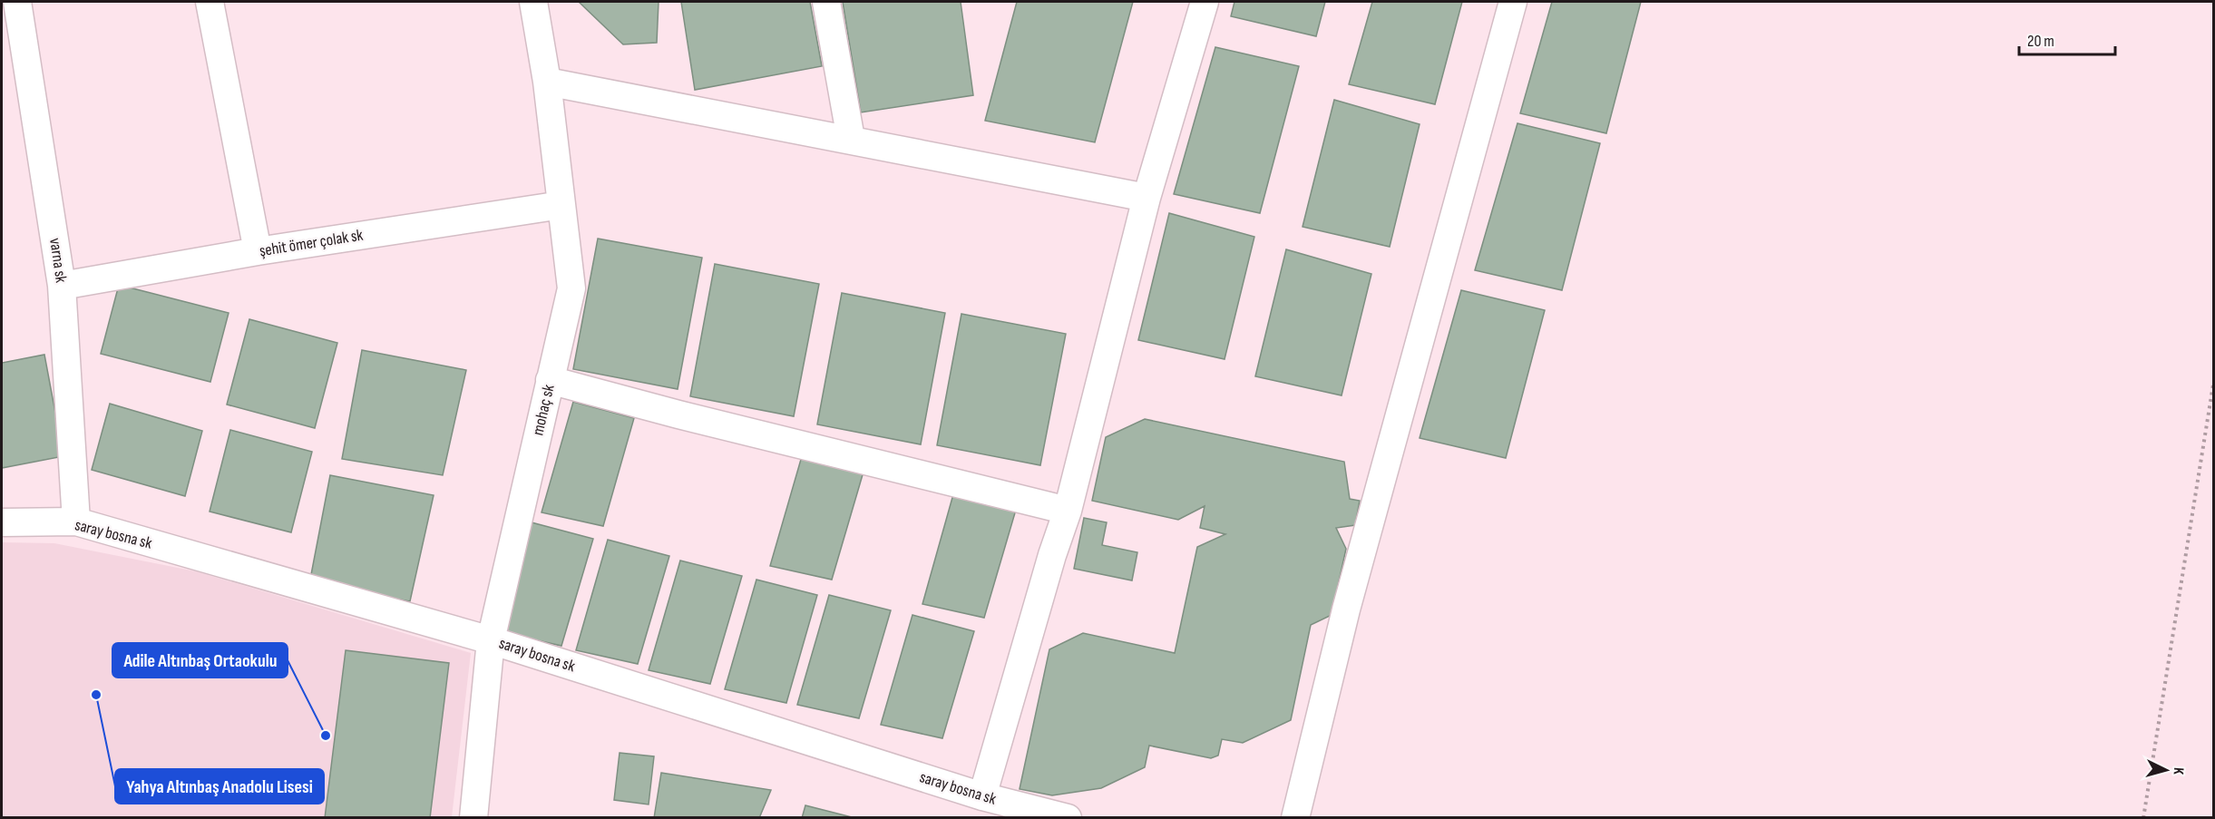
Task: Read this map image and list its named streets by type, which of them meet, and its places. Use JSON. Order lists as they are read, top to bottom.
{
  "streets": {
    "street": [
      "şehit ömer çolak sk",
      "varna sk",
      "mohaç sk",
      "saray bosna sk"
    ]
  },
  "crossings": [
    ["şehit ömer çolak sk", "varna sk"],
    ["şehit ömer çolak sk", "mohaç sk"],
    ["varna sk", "saray bosna sk"],
    ["mohaç sk", "saray bosna sk"]
  ],
  "places": ["Yahya Altınbaş Anadolu Lisesi", "Adile Altınbaş Ortaokulu"],
  "scale_bar": "20 m",
  "north": "right"
}
